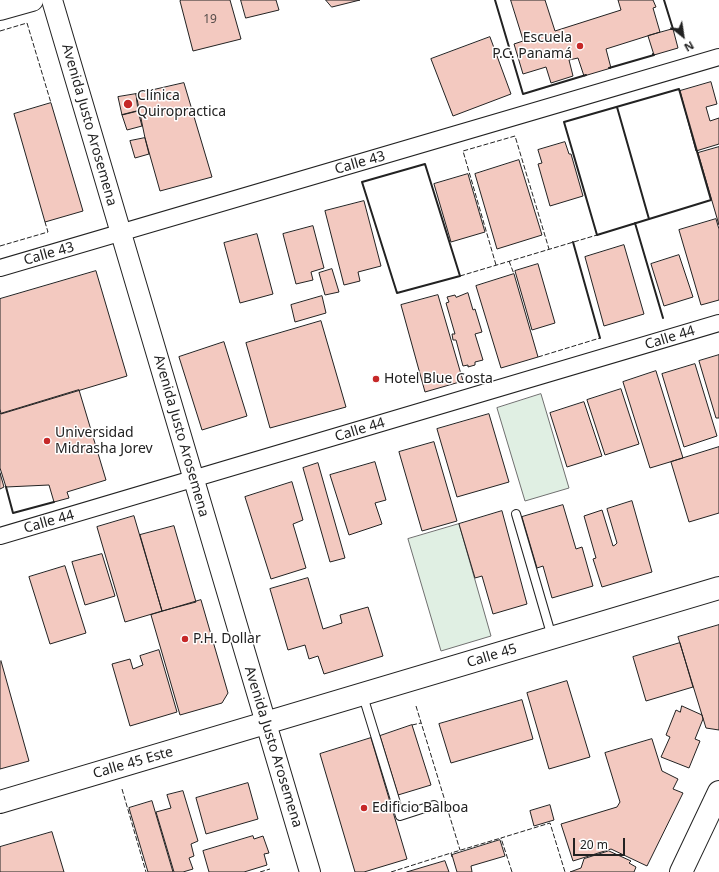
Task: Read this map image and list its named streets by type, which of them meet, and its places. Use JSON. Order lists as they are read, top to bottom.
{
  "streets": {
    "main road": ["Calle 45", "Calle 45 Este"],
    "street": ["Avenida Justo Arosemena", "Calle 43", "Calle 44"]
  },
  "crossings": [
    ["Avenida Justo Arosemena", "Calle 43"],
    ["Avenida Justo Arosemena", "Calle 44"],
    ["Avenida Justo Arosemena", "Calle 45"],
    ["Avenida Justo Arosemena", "Calle 45 Este"],
    ["Calle 45", "Calle 45 Este"]
  ],
  "places": [
    "Escuela P.C. Panamá",
    "Clínica Quiropractica",
    "Hotel Blue Costa",
    "Universidad Midrasha Jorev",
    "P.H. Dollar",
    "Edificio Balboa"
  ],
  "house_numbers": ["19"],
  "scale_bar": "20 m",
  "north": "bottom right"
}
